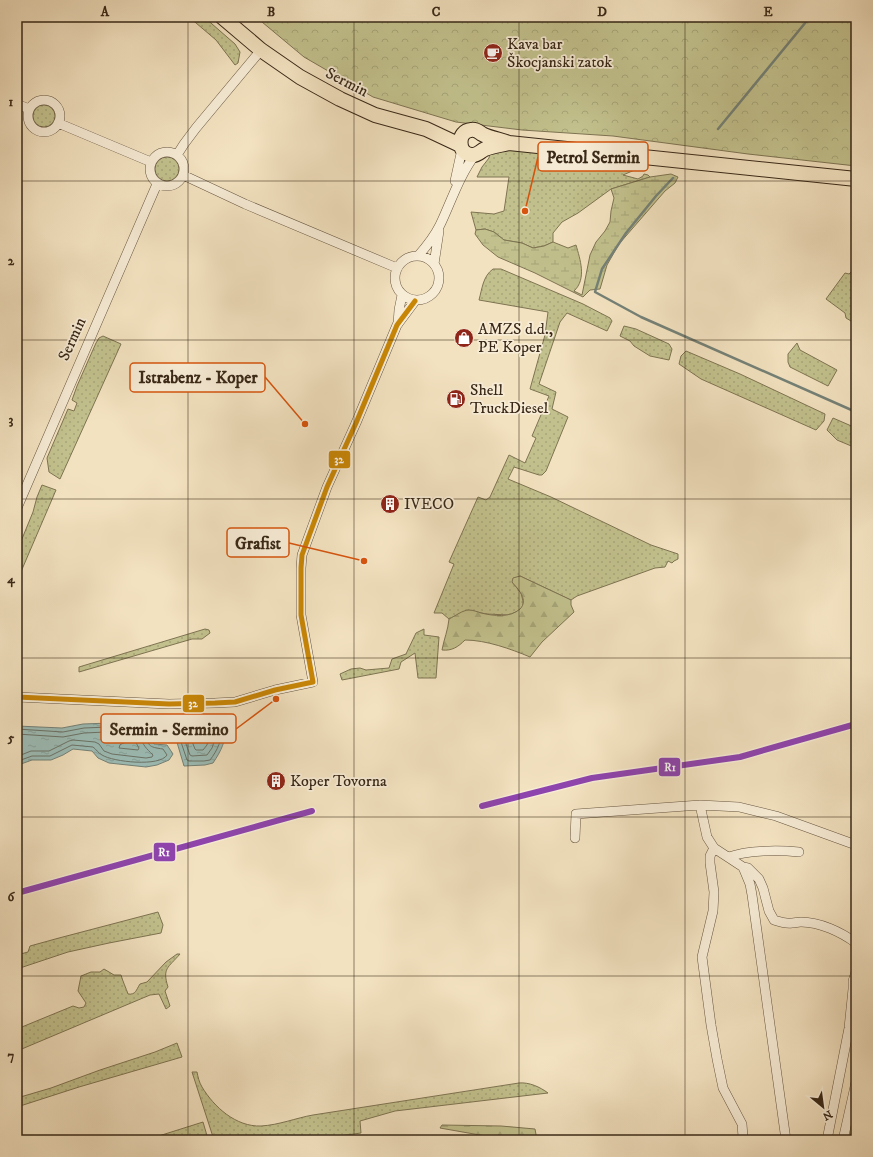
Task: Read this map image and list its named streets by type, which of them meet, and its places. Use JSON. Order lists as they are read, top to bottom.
{
  "streets": {
    "main road": ["Sermin"]
  },
  "places": {
    "cafe": ["Kava bar Škocjanski zatok"],
    "other": [
      "Petrol Sermin",
      "Istrabenz - Koper",
      "Grafist",
      "Sermin - Sermino"
    ],
    "shop": ["AMZS d.d., PE Koper"],
    "fuel station": ["Shell TruckDiesel"],
    "building": ["IVECO", "Koper Tovorna"]
  },
  "lines": ["transit line 32", "transit line R1"],
  "north": "bottom right",
  "grid": {
    "columns": [
      "A",
      "B",
      "C",
      "D",
      "E"
    ],
    "rows": [
      "1",
      "2",
      "3",
      "4",
      "5",
      "6",
      "7"
    ]
  }
}
